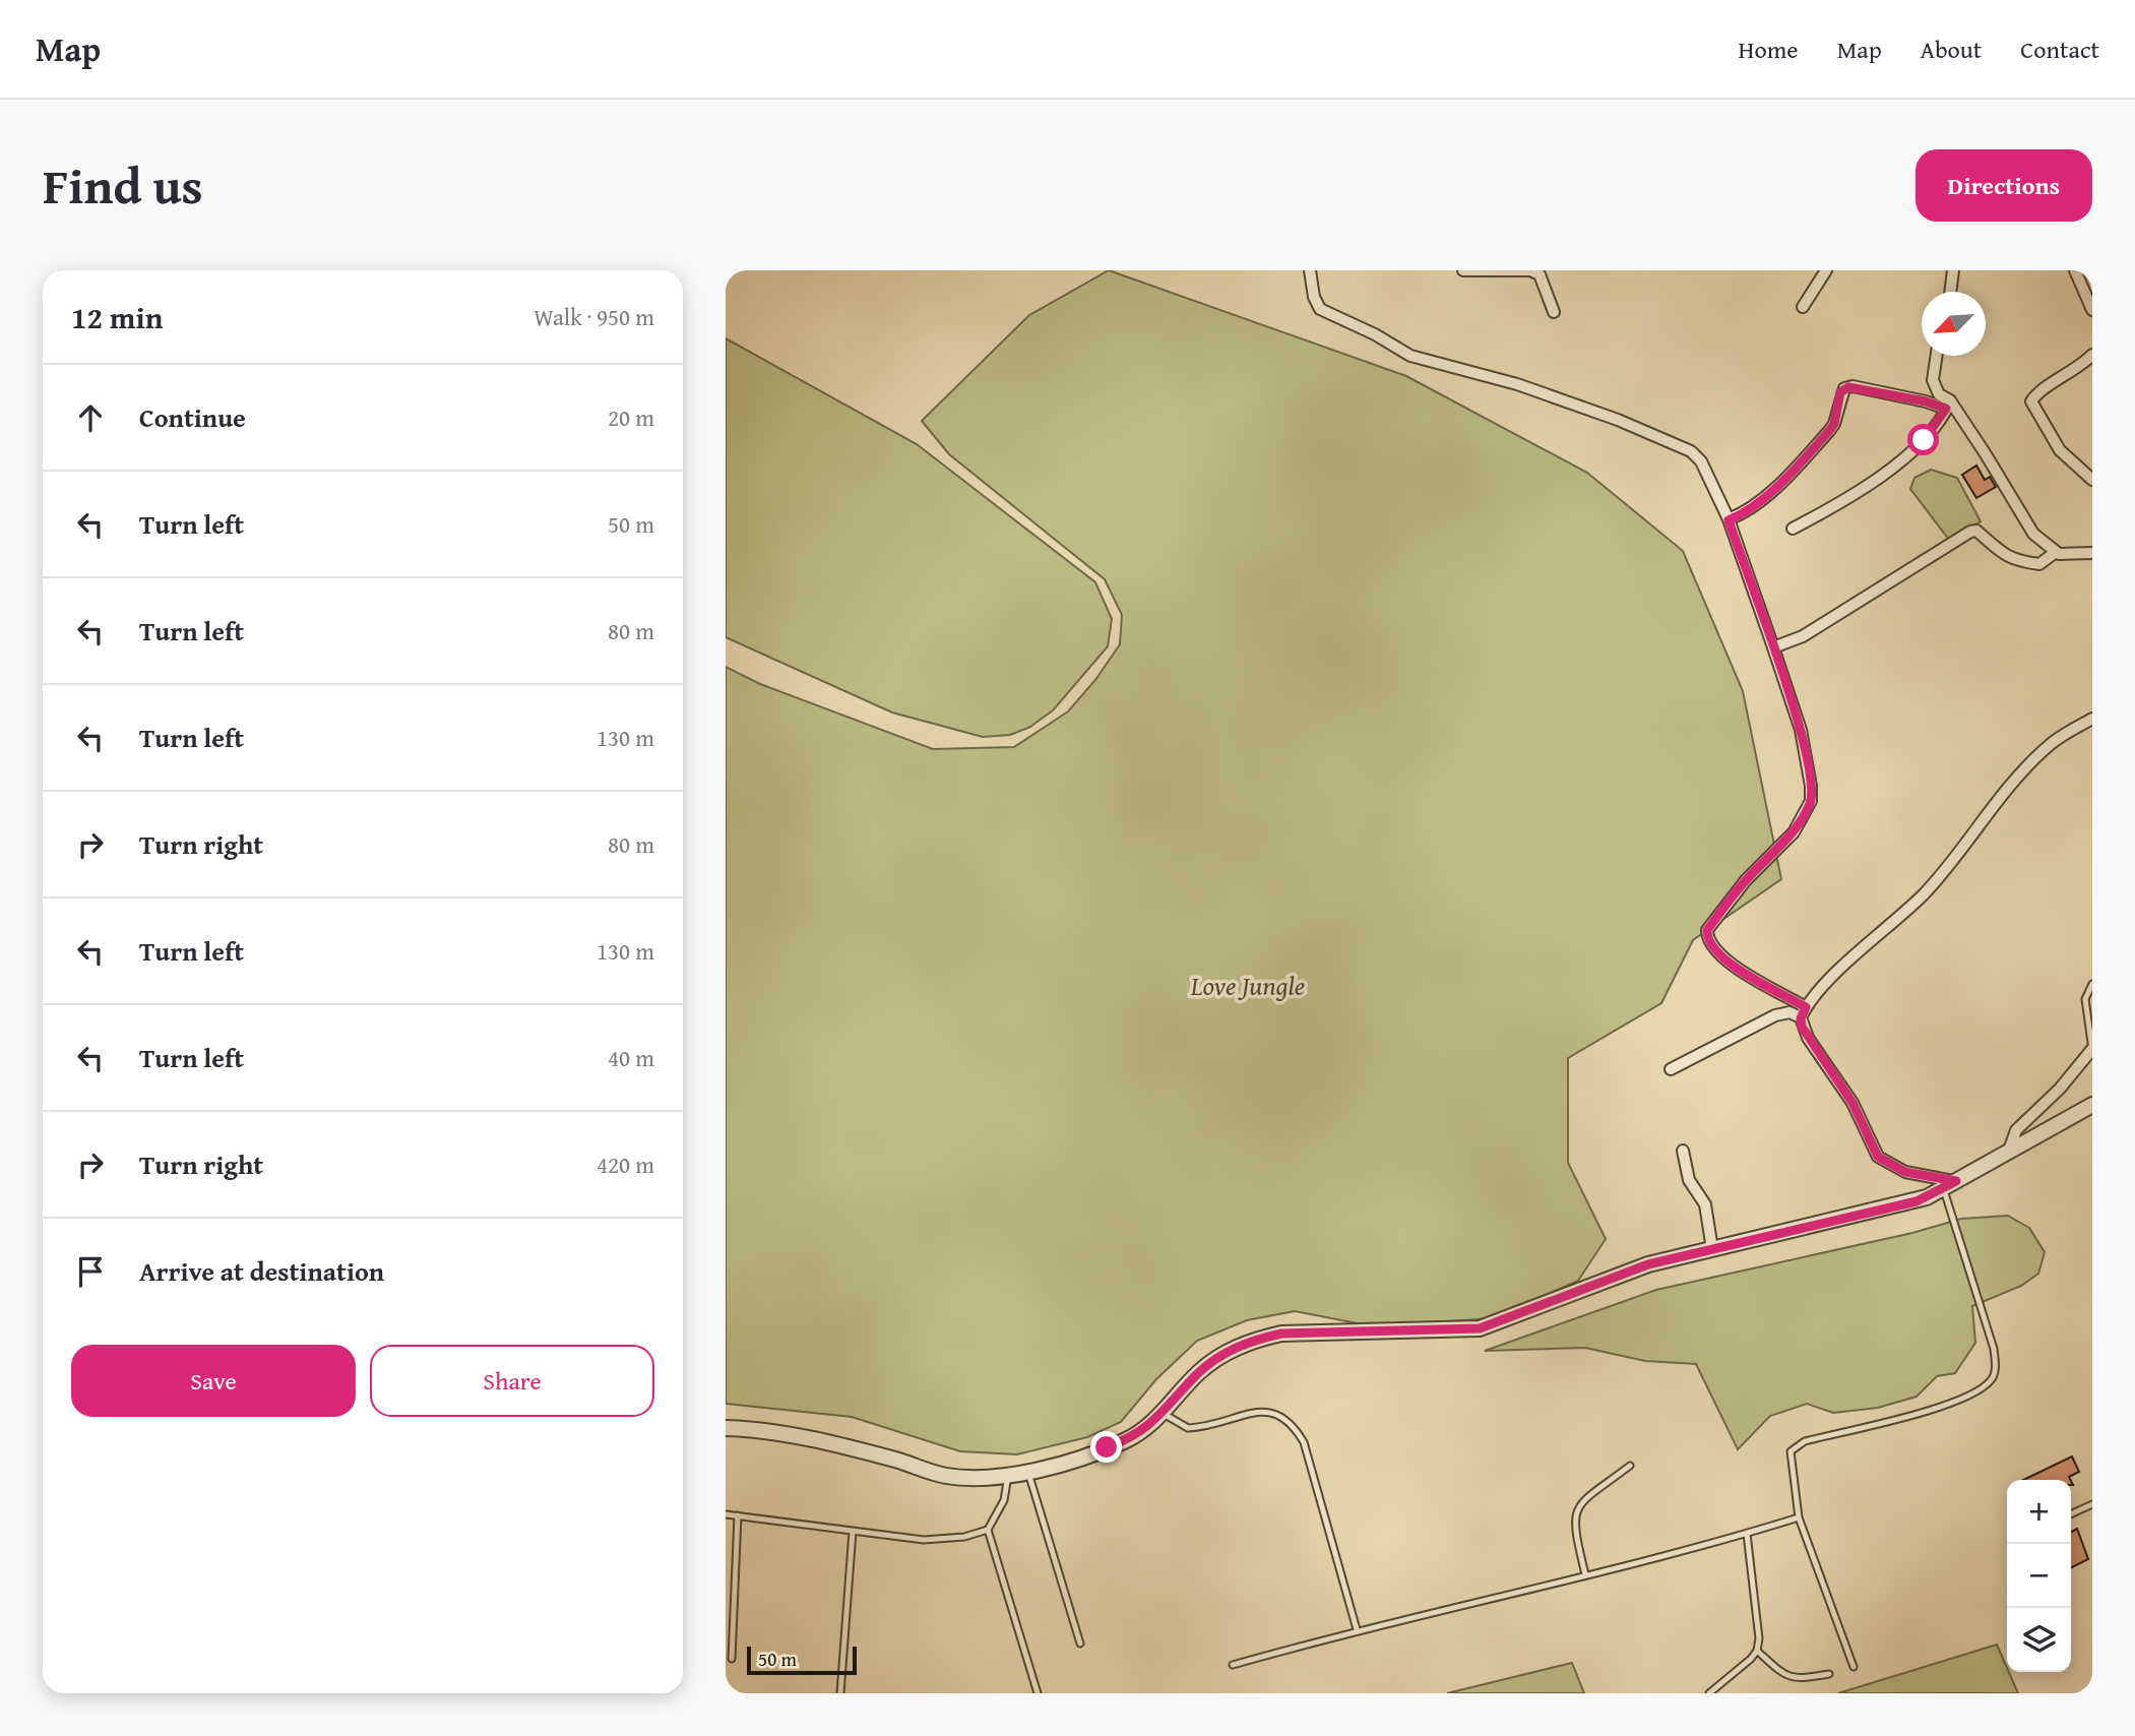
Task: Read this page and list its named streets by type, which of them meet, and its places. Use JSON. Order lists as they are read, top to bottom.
{
  "parks": ["Love Jungle"],
  "scale_bar": "50 m",
  "north": "bottom left",
  "page": {
    "header": "Map",
    "nav": [
      "Home",
      "Map",
      "About",
      "Contact"
    ],
    "title": "Find us",
    "buttons": [
      "Directions",
      ["Save", "Share"]
    ],
    "heading": ["12 min", "Walk · 950 m"],
    "list": [
      ["Continue", "20 m"],
      ["Turn left", "50 m"],
      ["Turn left", "80 m"],
      ["Turn left", "130 m"],
      ["Turn right", "80 m"],
      ["Turn left", "130 m"],
      ["Turn left", "40 m"],
      ["Turn right", "420 m"],
      "Arrive at destination"
    ],
    "map_buttons": ["+", "−"],
    "scale": "50 m"
  }
}
